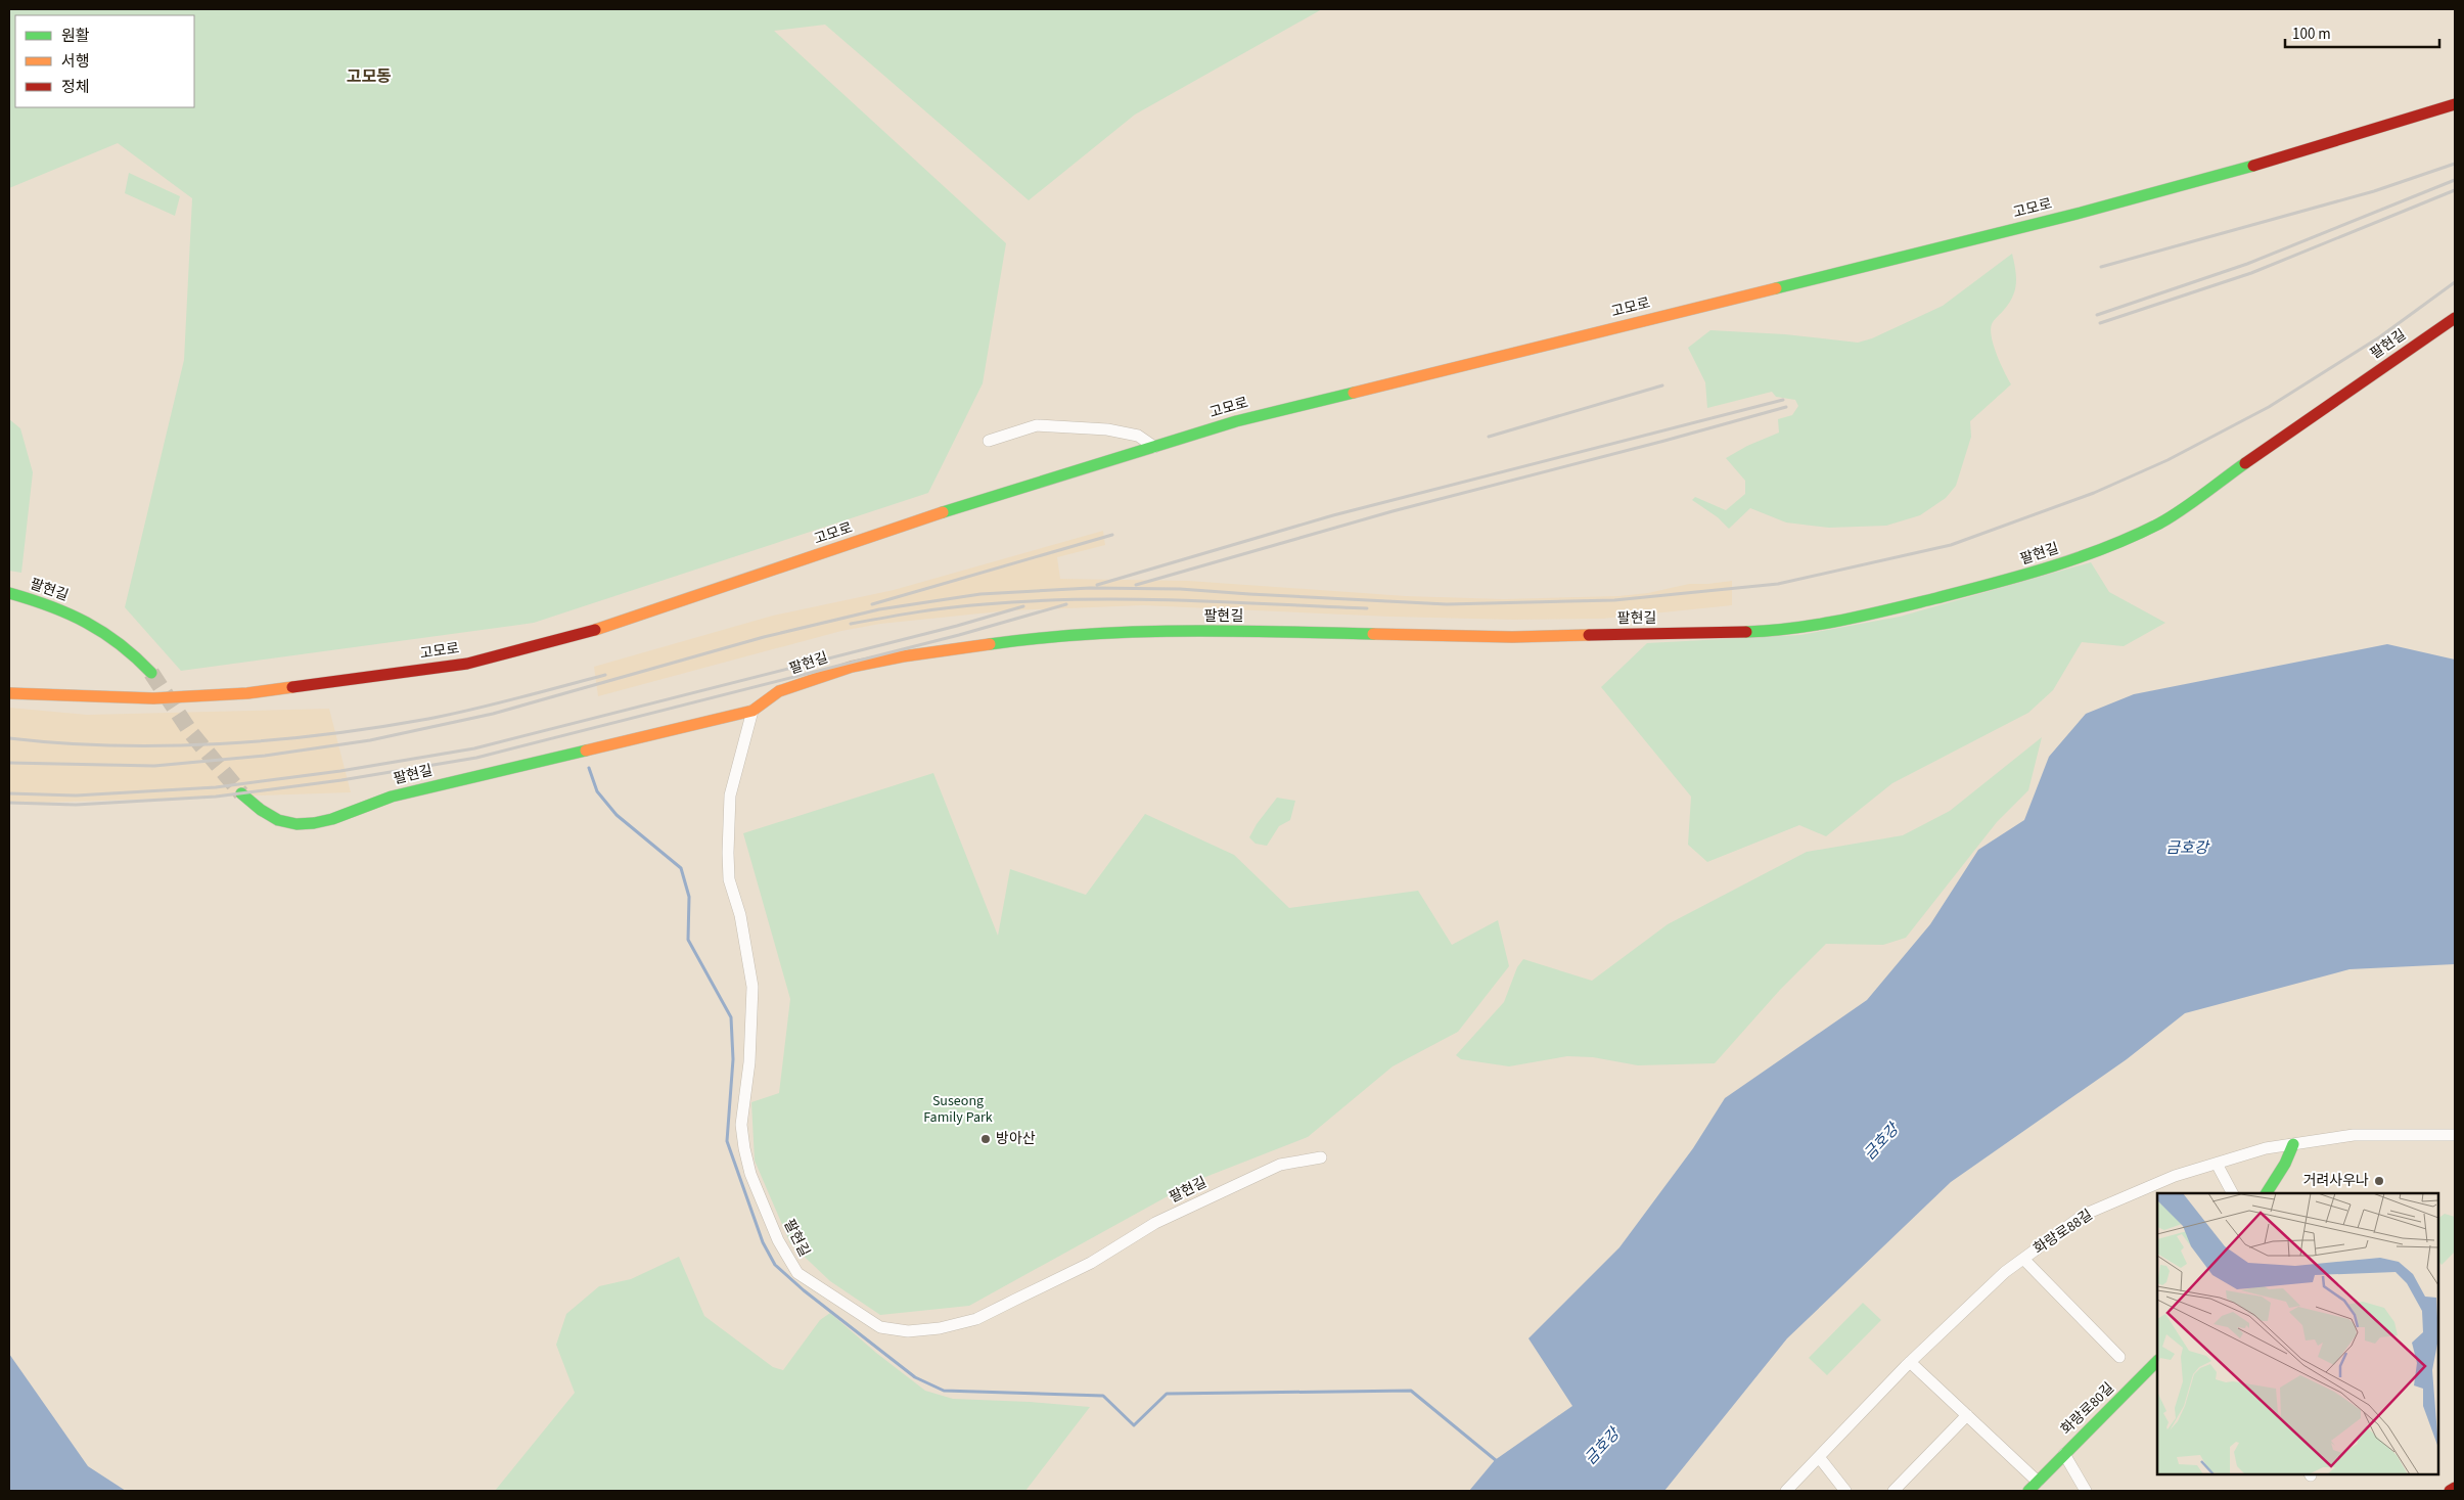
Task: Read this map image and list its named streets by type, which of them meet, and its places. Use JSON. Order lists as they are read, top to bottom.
{
  "streets": {
    "street": [
      "고모로",
      "팔현길",
      "화랑로88길",
      "화랑로80길"
    ]
  },
  "districts": ["고모동"],
  "water": ["금호강"],
  "parks": ["Suseong Family Park"],
  "places": ["방아산", "거려사우나"],
  "legend": ["원활", "서행", "정체"],
  "scale_bar": "100 m"
}
